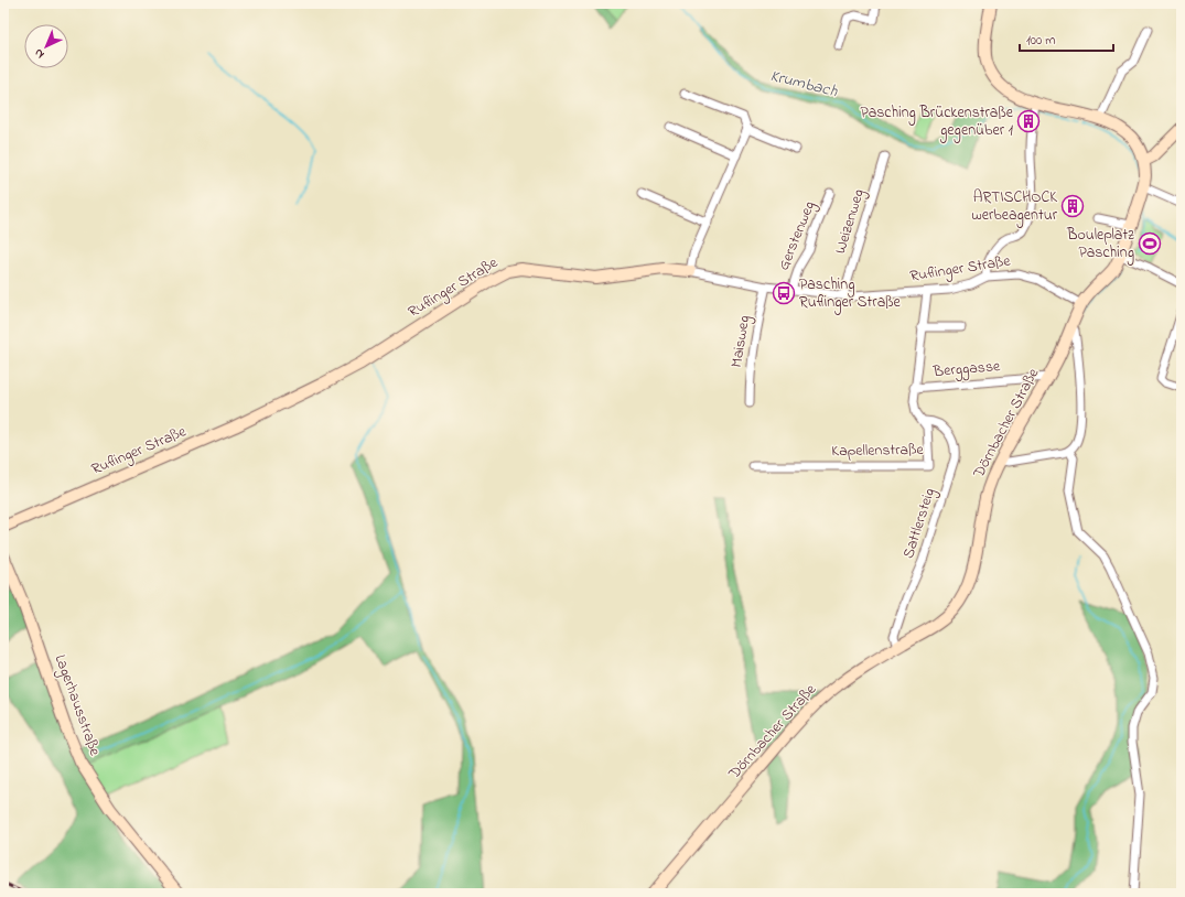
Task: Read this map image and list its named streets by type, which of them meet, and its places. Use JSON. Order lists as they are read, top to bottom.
{
  "streets": {
    "street": [
      "Weizenweg",
      "Gerstenweg",
      "Ruflinger Straße",
      "Maisweg",
      "Berggasse",
      "Dörnbacher Straße",
      "Kapellenstraße",
      "Sattlersteig",
      "Lagerhausstraße"
    ]
  },
  "crossings": [
    ["Weizenweg", "Ruflinger Straße"],
    ["Gerstenweg", "Ruflinger Straße"],
    ["Ruflinger Straße", "Maisweg"],
    ["Ruflinger Straße", "Dörnbacher Straße"],
    ["Ruflinger Straße", "Kapellenstraße"],
    ["Berggasse", "Dörnbacher Straße"],
    ["Berggasse", "Kapellenstraße"],
    ["Dörnbacher Straße", "Sattlersteig"],
    ["Kapellenstraße", "Sattlersteig"]
  ],
  "water": ["Krumbach"],
  "places": {
    "building": ["Pasching Brückenstraße gegenüber 1", "ARTISCHOCK werbeagentur"],
    "sports": ["Bouleplatz Pasching"],
    "bus stop": ["Pasching Ruflinger Straße"]
  },
  "scale_bar": "100 m",
  "north": "bottom left"
}
